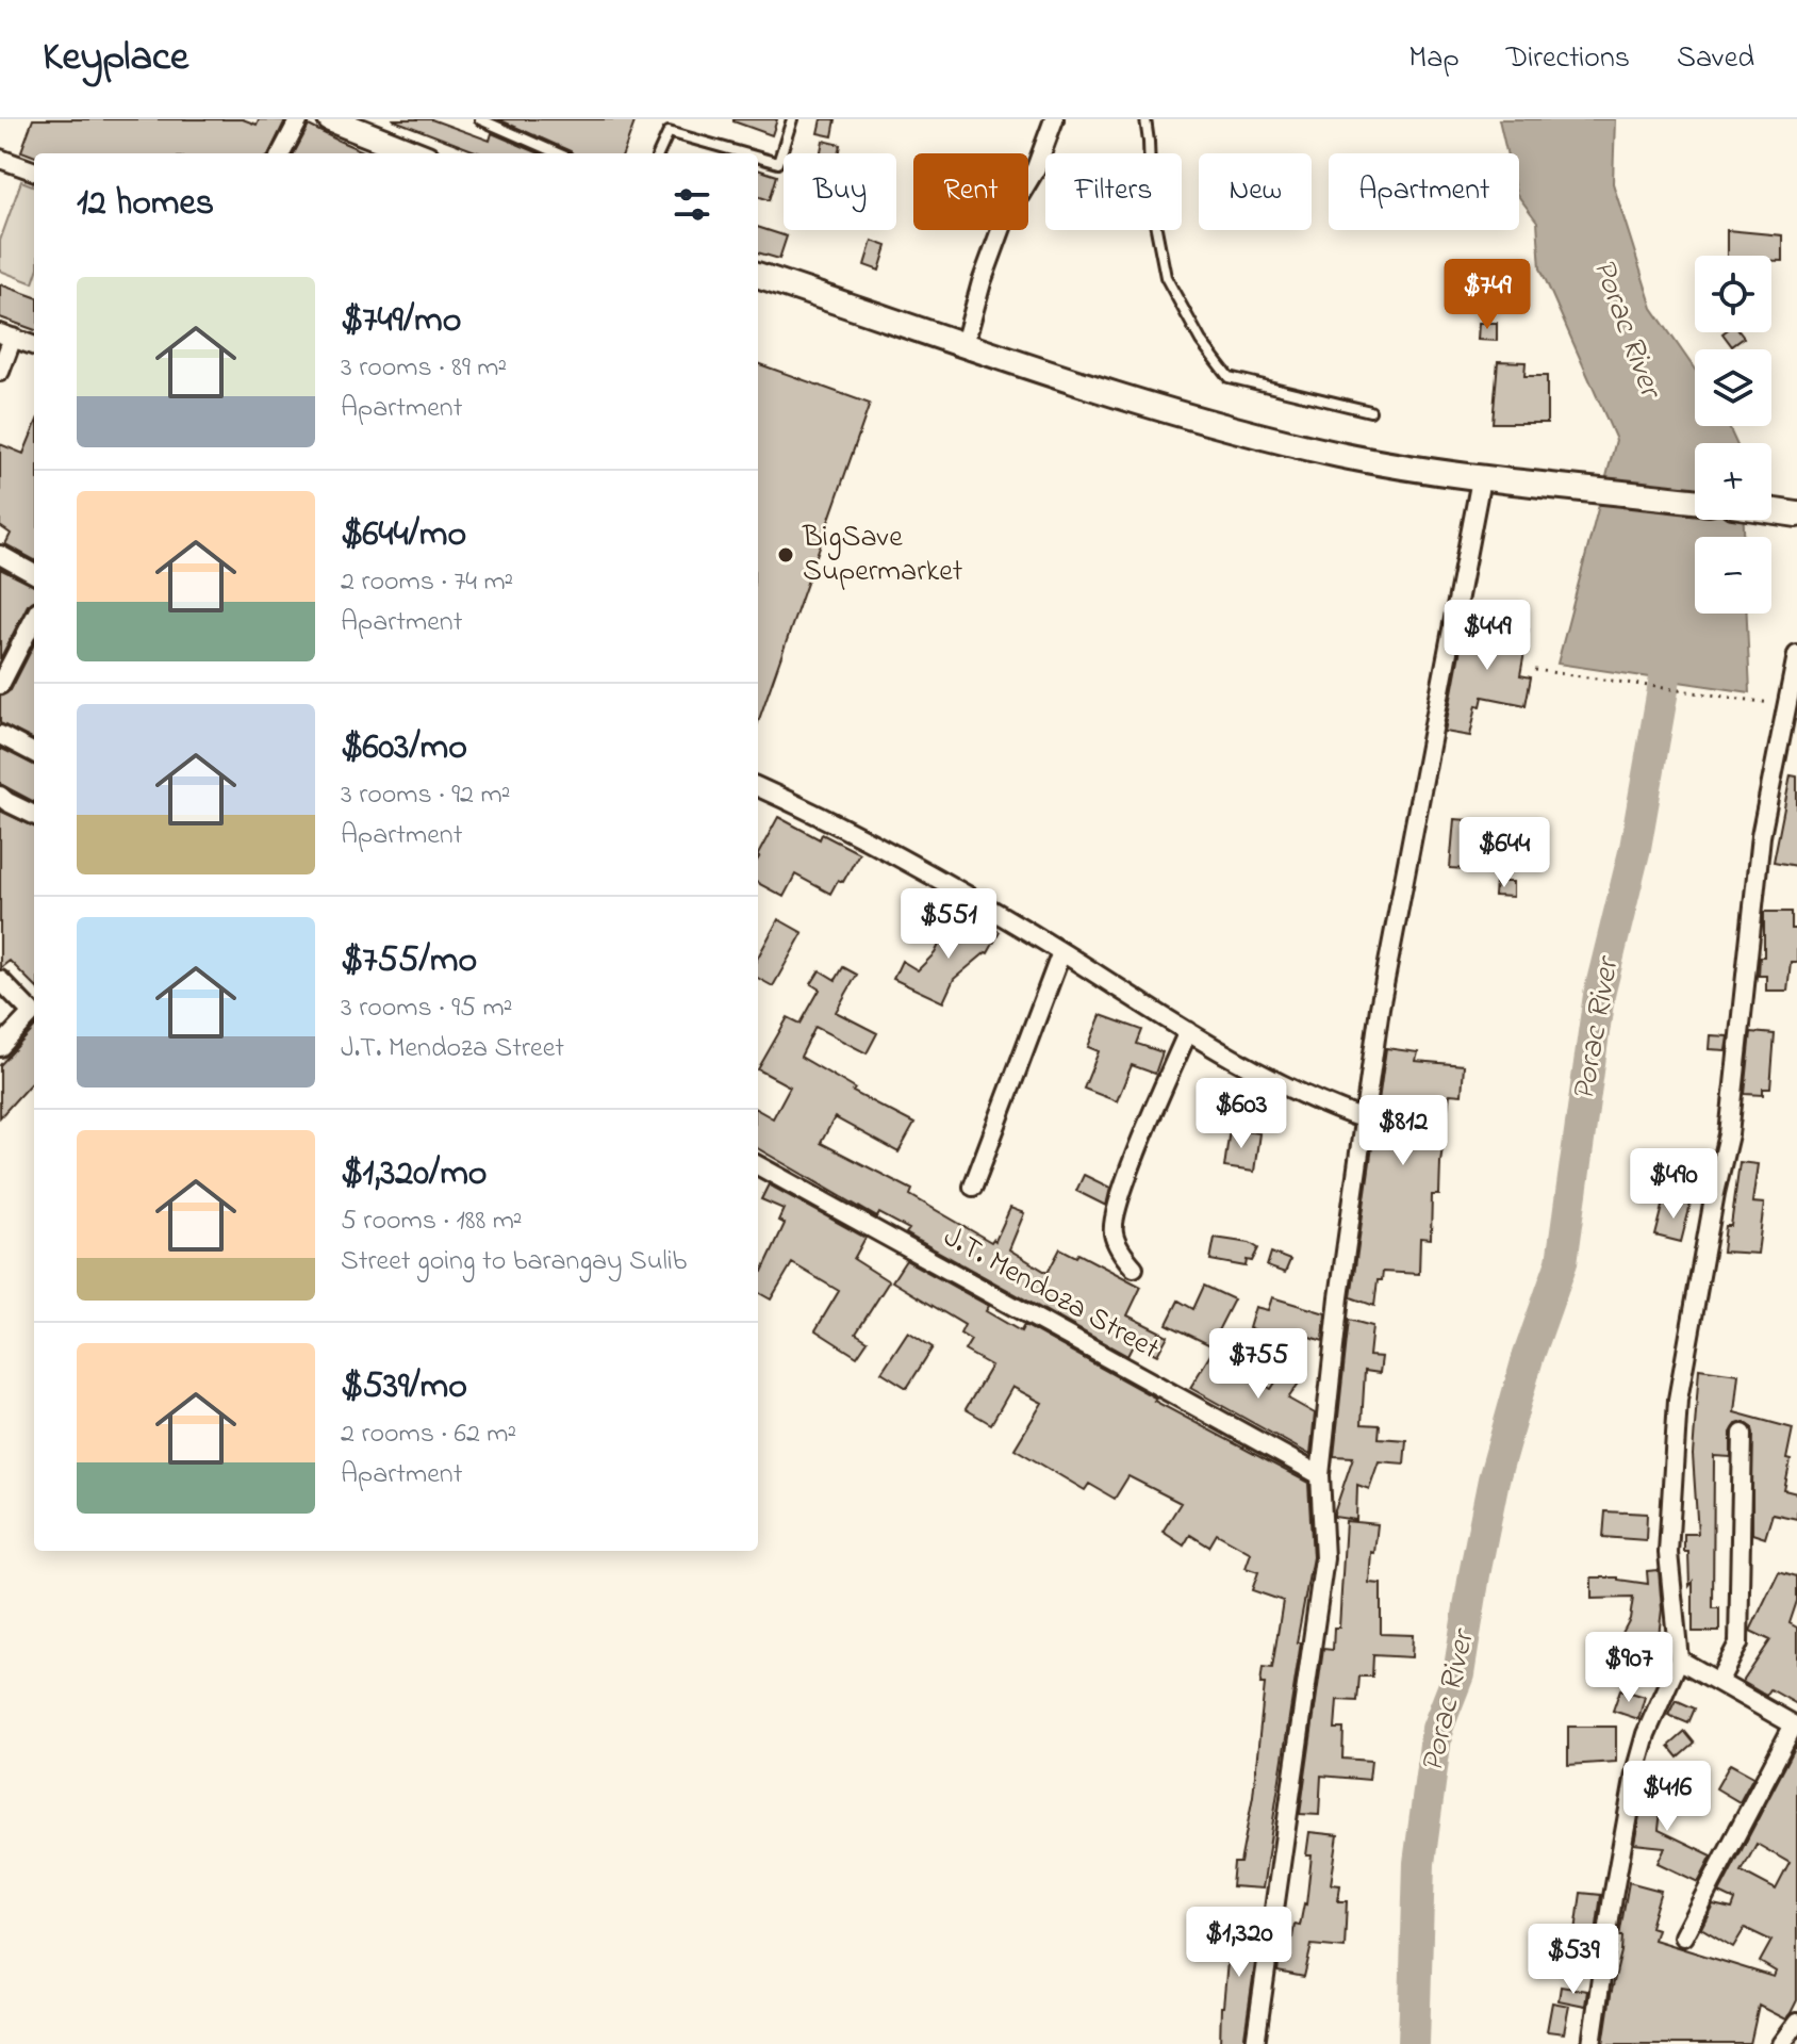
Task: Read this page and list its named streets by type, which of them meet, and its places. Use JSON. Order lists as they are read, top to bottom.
{
  "streets": {
    "street": ["J.T. Mendoza Street"]
  },
  "water": ["Porac River"],
  "places": ["BigSave Supermarket"],
  "page": {
    "header": "Keyplace",
    "nav": ["Map", "Directions", "Saved"],
    "chip": [
      "Buy",
      "Rent",
      "Filters",
      "New",
      "Apartment"
    ],
    "heading": "12 homes",
    "map_buttons": ["+", "−"],
    "list": [
      {
        "name": "$749/mo",
        "note": "3 rooms · 89 m² · Apartment"
      },
      {
        "name": "$644/mo",
        "note": "2 rooms · 74 m² · Apartment"
      },
      {
        "name": "$603/mo",
        "note": "3 rooms · 92 m² · Apartment"
      },
      {
        "name": "$755/mo",
        "note": "3 rooms · 95 m² · J.T. Mendoza Street"
      },
      {
        "name": "$1,320/mo",
        "note": "5 rooms · 188 m² · Street going to barangay Sulib"
      },
      {
        "name": "$539/mo",
        "note": "2 rooms · 62 m² · Apartment"
      }
    ],
    "price": [
      "$749",
      "$449",
      "$644",
      "$551",
      "$603",
      "$812",
      "$490",
      "$755",
      "$907",
      "$416",
      "$1,320",
      "$539"
    ]
  }
}
